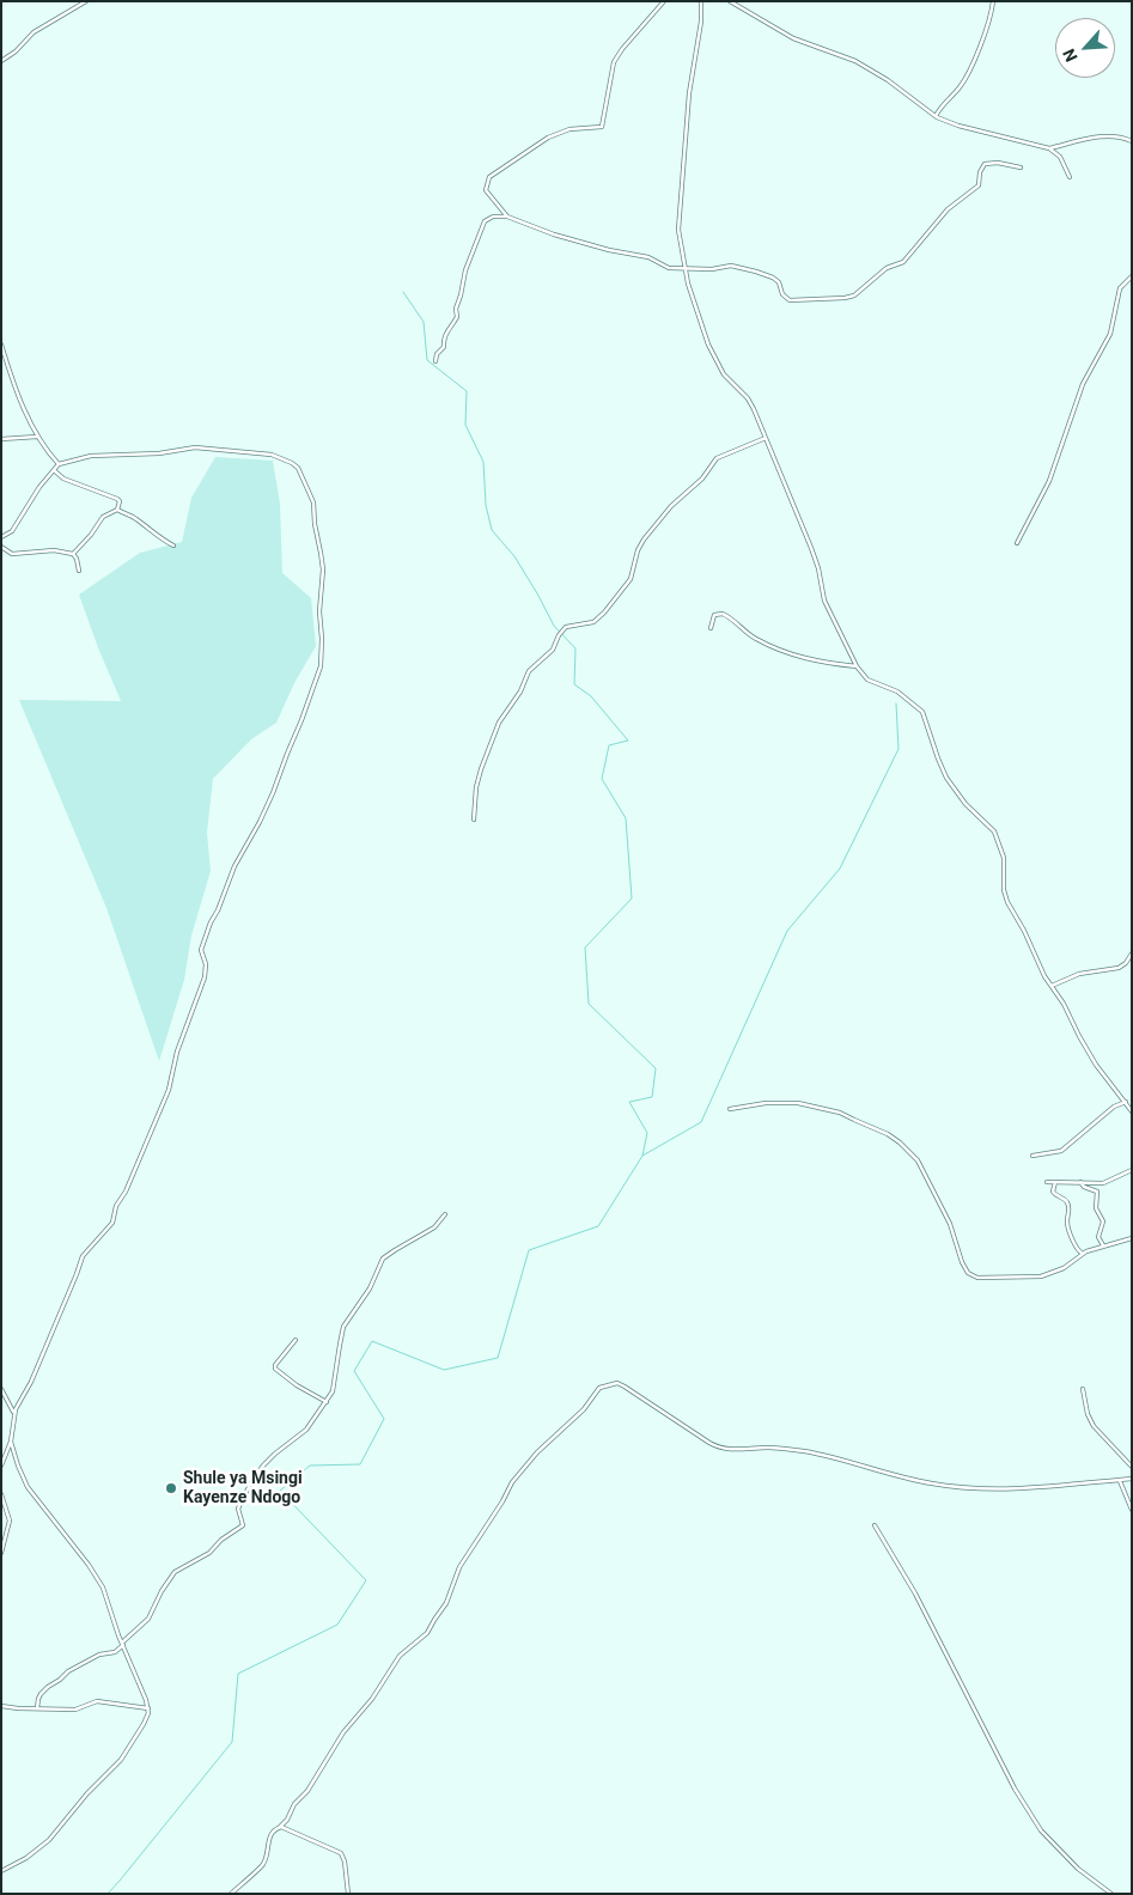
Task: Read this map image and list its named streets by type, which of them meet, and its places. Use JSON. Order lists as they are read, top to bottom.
{
  "places": ["Shule ya Msingi Kayenze Ndogo"],
  "north": "bottom left"
}
